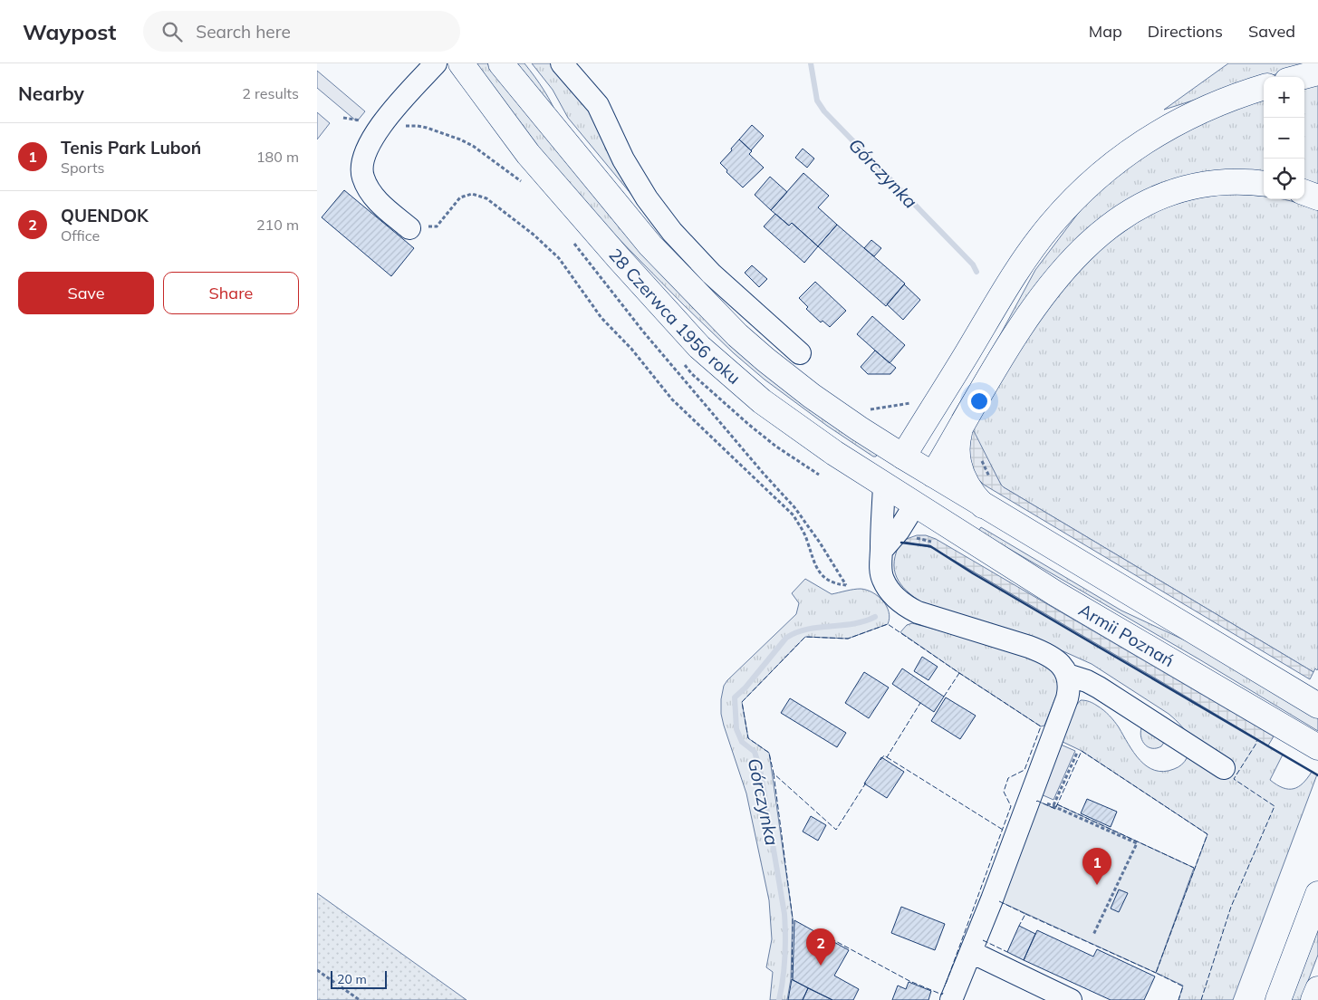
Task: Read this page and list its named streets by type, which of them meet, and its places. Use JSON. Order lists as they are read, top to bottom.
{
  "streets": {
    "main road": ["28 Czerwca 1956 roku", "Armii Poznań"]
  },
  "crossings": [
    ["28 Czerwca 1956 roku", "Armii Poznań"]
  ],
  "water": ["Górczynka"],
  "scale_bar": "20 m",
  "page": {
    "header": "Waypost",
    "search": "Search here",
    "nav": ["Map", "Directions", "Saved"],
    "heading": ["Nearby", "2 results"],
    "map_buttons": ["+", "−"],
    "list": [
      {
        "mark": "1",
        "name": "Tenis Park Luboń",
        "note": "Sports",
        "value": "180 m"
      },
      {
        "mark": "2",
        "name": "QUENDOK",
        "note": "Office",
        "value": "210 m"
      }
    ],
    "buttons": ["Save", "Share"],
    "pins": ["1", "2"],
    "scale": "20 m"
  }
}
